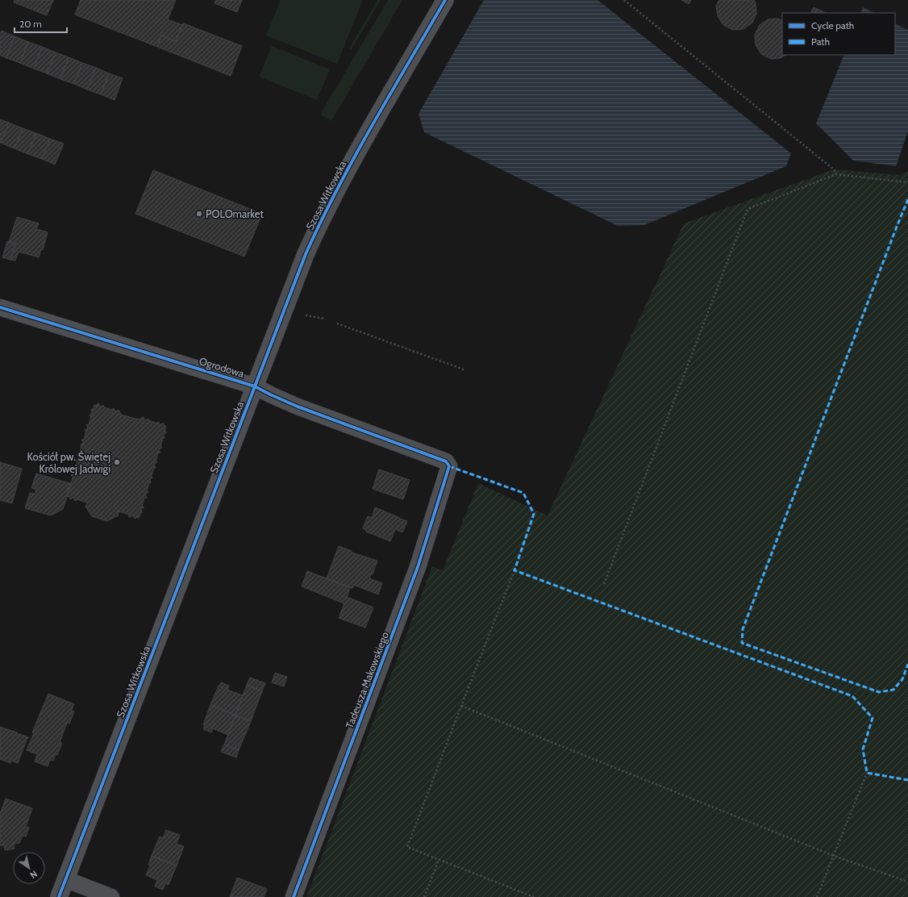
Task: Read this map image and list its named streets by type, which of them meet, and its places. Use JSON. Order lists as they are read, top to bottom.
{
  "streets": {
    "street": ["Szosa Witkowska", "Ogrodowa", "Tadeusza Makowskiego"]
  },
  "crossings": [
    ["Szosa Witkowska", "Ogrodowa"],
    ["Ogrodowa", "Tadeusza Makowskiego"]
  ],
  "places": ["POLOmarket", "Kościół pw. Świętej Królowej Jadwigi"],
  "legend": ["Cycle path", "Path"],
  "scale_bar": "20 m",
  "north": "bottom right"
}
